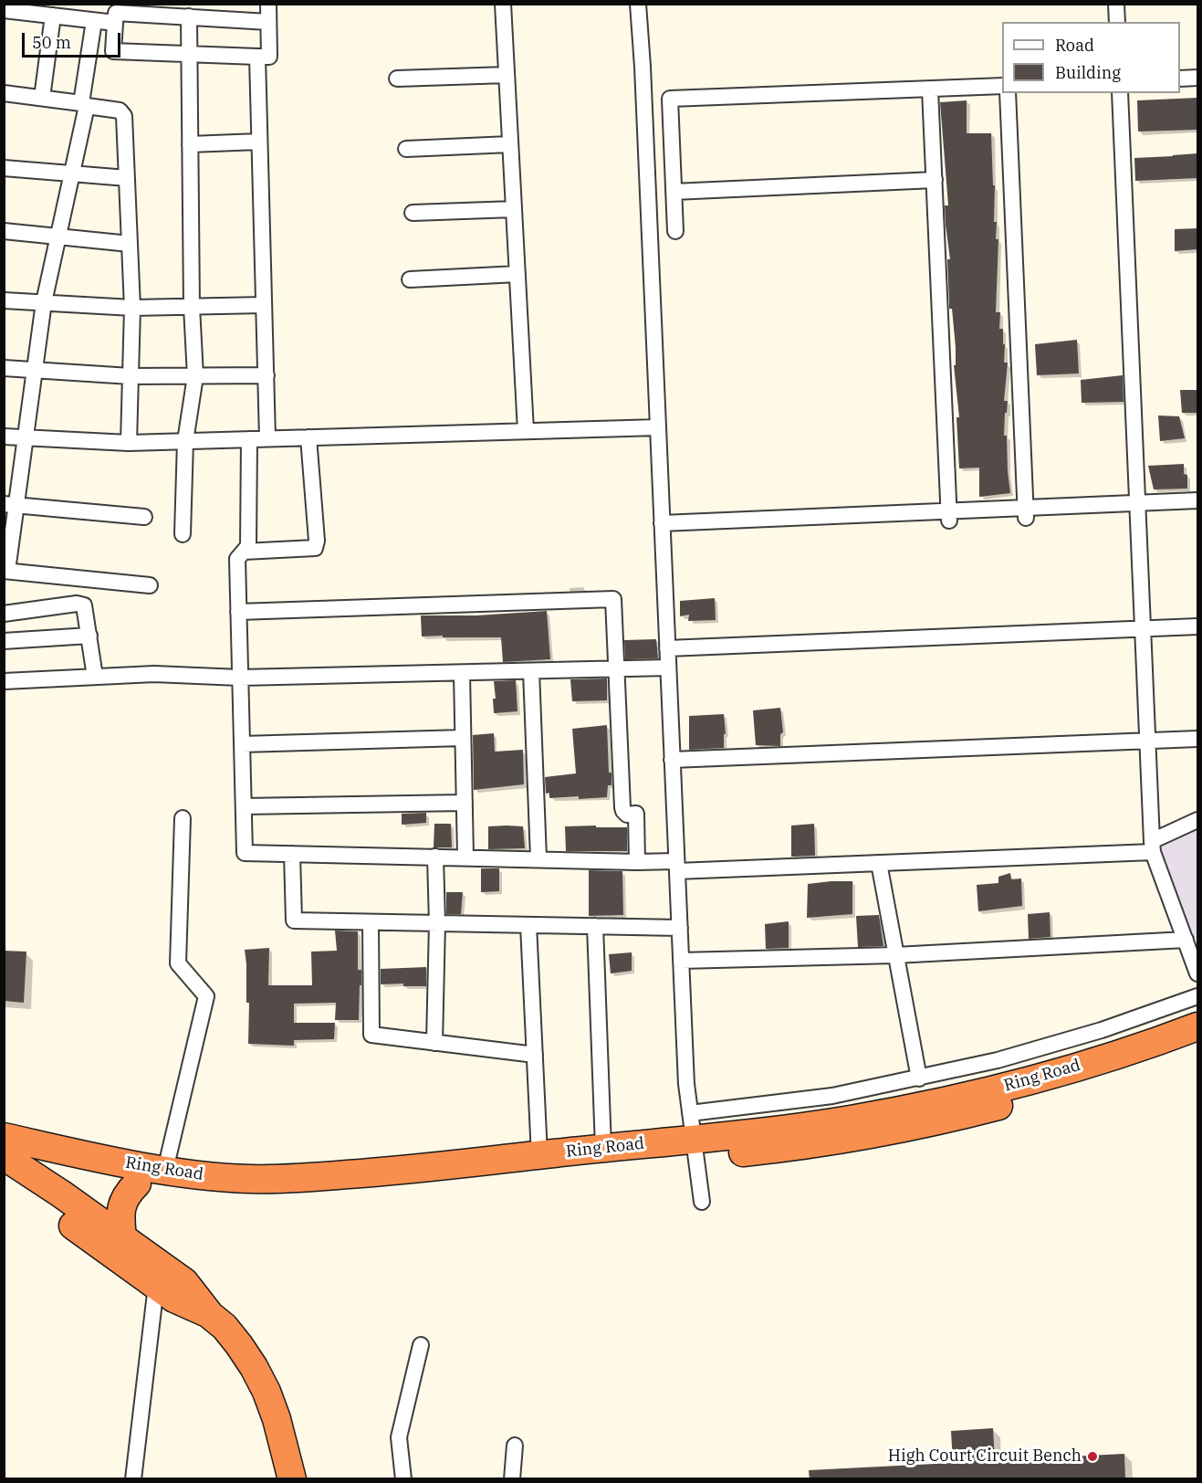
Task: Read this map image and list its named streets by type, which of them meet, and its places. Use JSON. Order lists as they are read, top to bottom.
{
  "streets": {
    "highway": ["Ring Road"]
  },
  "places": ["High Court Circuit Bench"],
  "legend": ["Road", "Building"],
  "scale_bar": "50 m"
}
